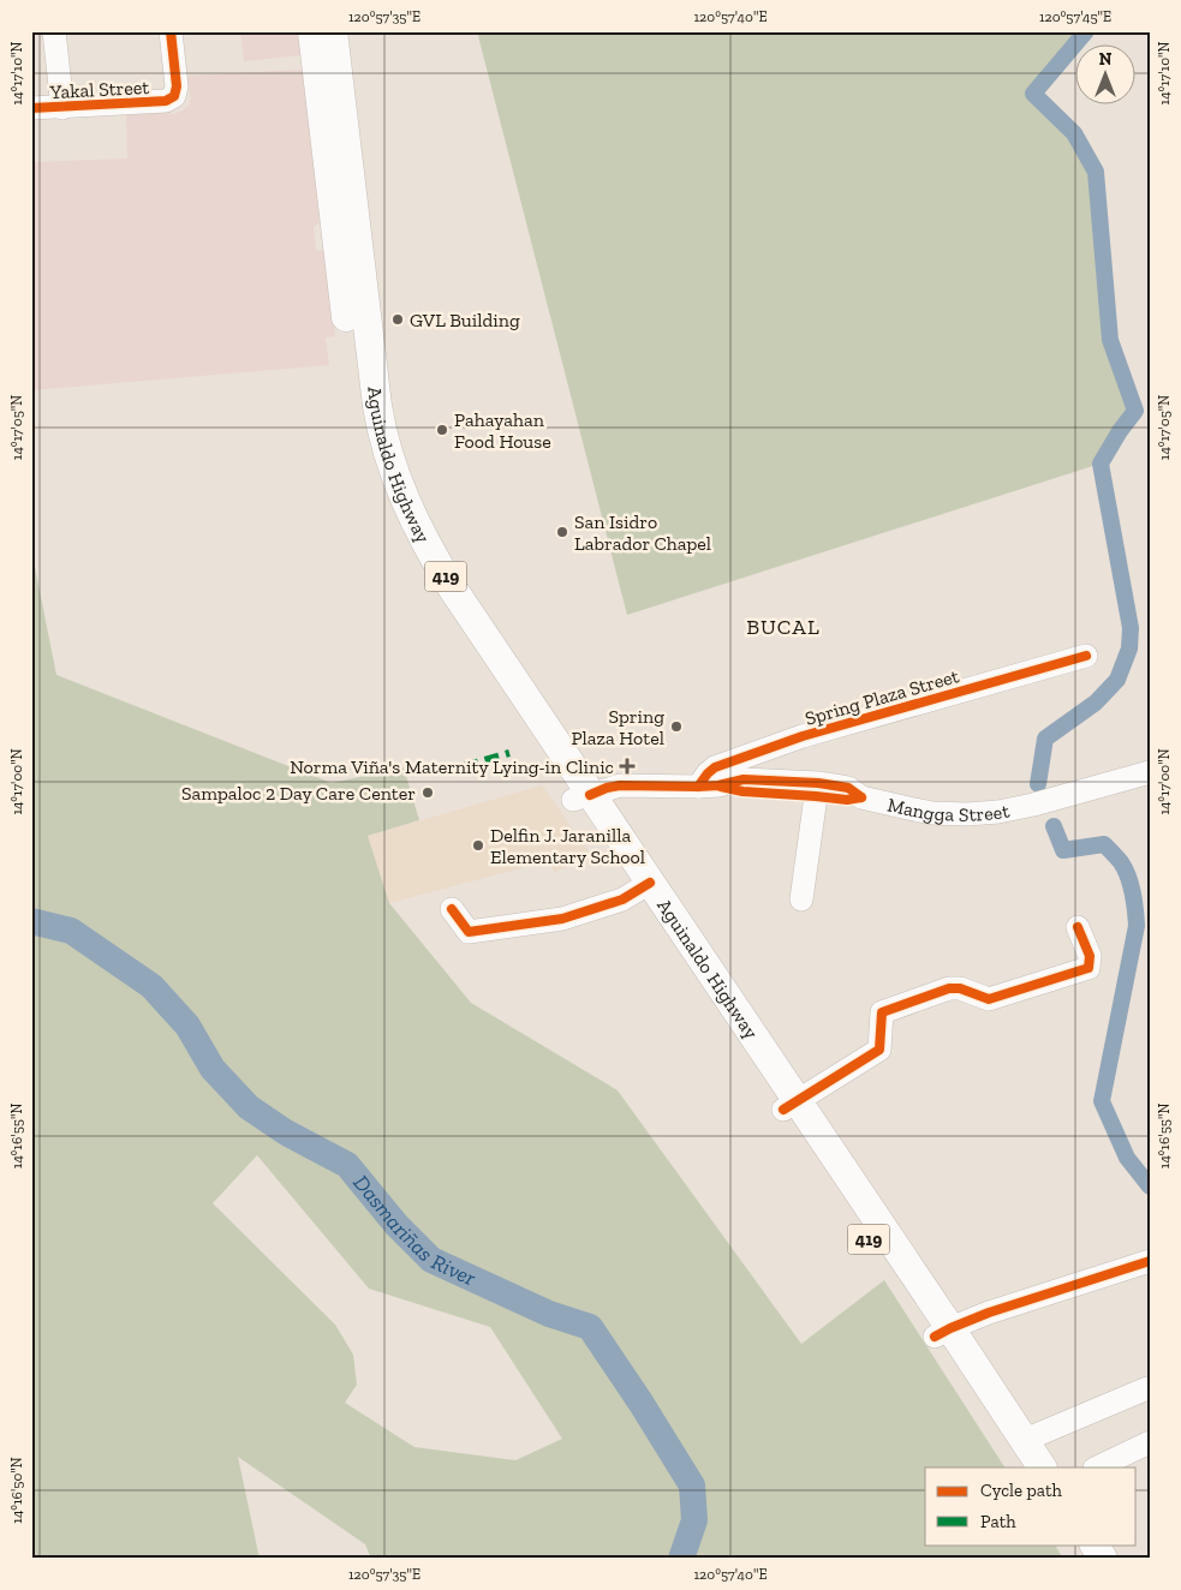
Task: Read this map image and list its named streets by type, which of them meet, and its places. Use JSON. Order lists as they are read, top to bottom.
{
  "streets": {
    "main road": ["Aguinaldo Highway", "419"],
    "street": ["Yakal Street", "Spring Plaza Street", "Mangga Street"]
  },
  "crossings": [
    ["Aguinaldo Highway", "Mangga Street"],
    ["Spring Plaza Street", "Mangga Street"]
  ],
  "districts": ["BUCAL"],
  "water": ["Dasmariñas River"],
  "places": {
    "other": [
      "GVL Building",
      "Pahayahan Food House",
      "San Isidro Labrador Chapel",
      "Spring Plaza Hotel",
      "Sampaloc 2 Day Care Center",
      "Delfin J. Jaranilla Elementary School"
    ],
    "health": ["Norma Viña's Maternity Lying-in Clinic"]
  },
  "legend": ["Cycle path", "Path"],
  "north": "top",
  "coordinates": [
    "120°57'35\"E",
    "120°57'40\"E",
    "120°57'45\"E",
    "14°17'10\"N",
    "14°17'05\"N",
    "14°17'00\"N",
    "14°16'55\"N",
    "14°16'50\"N"
  ]
}
